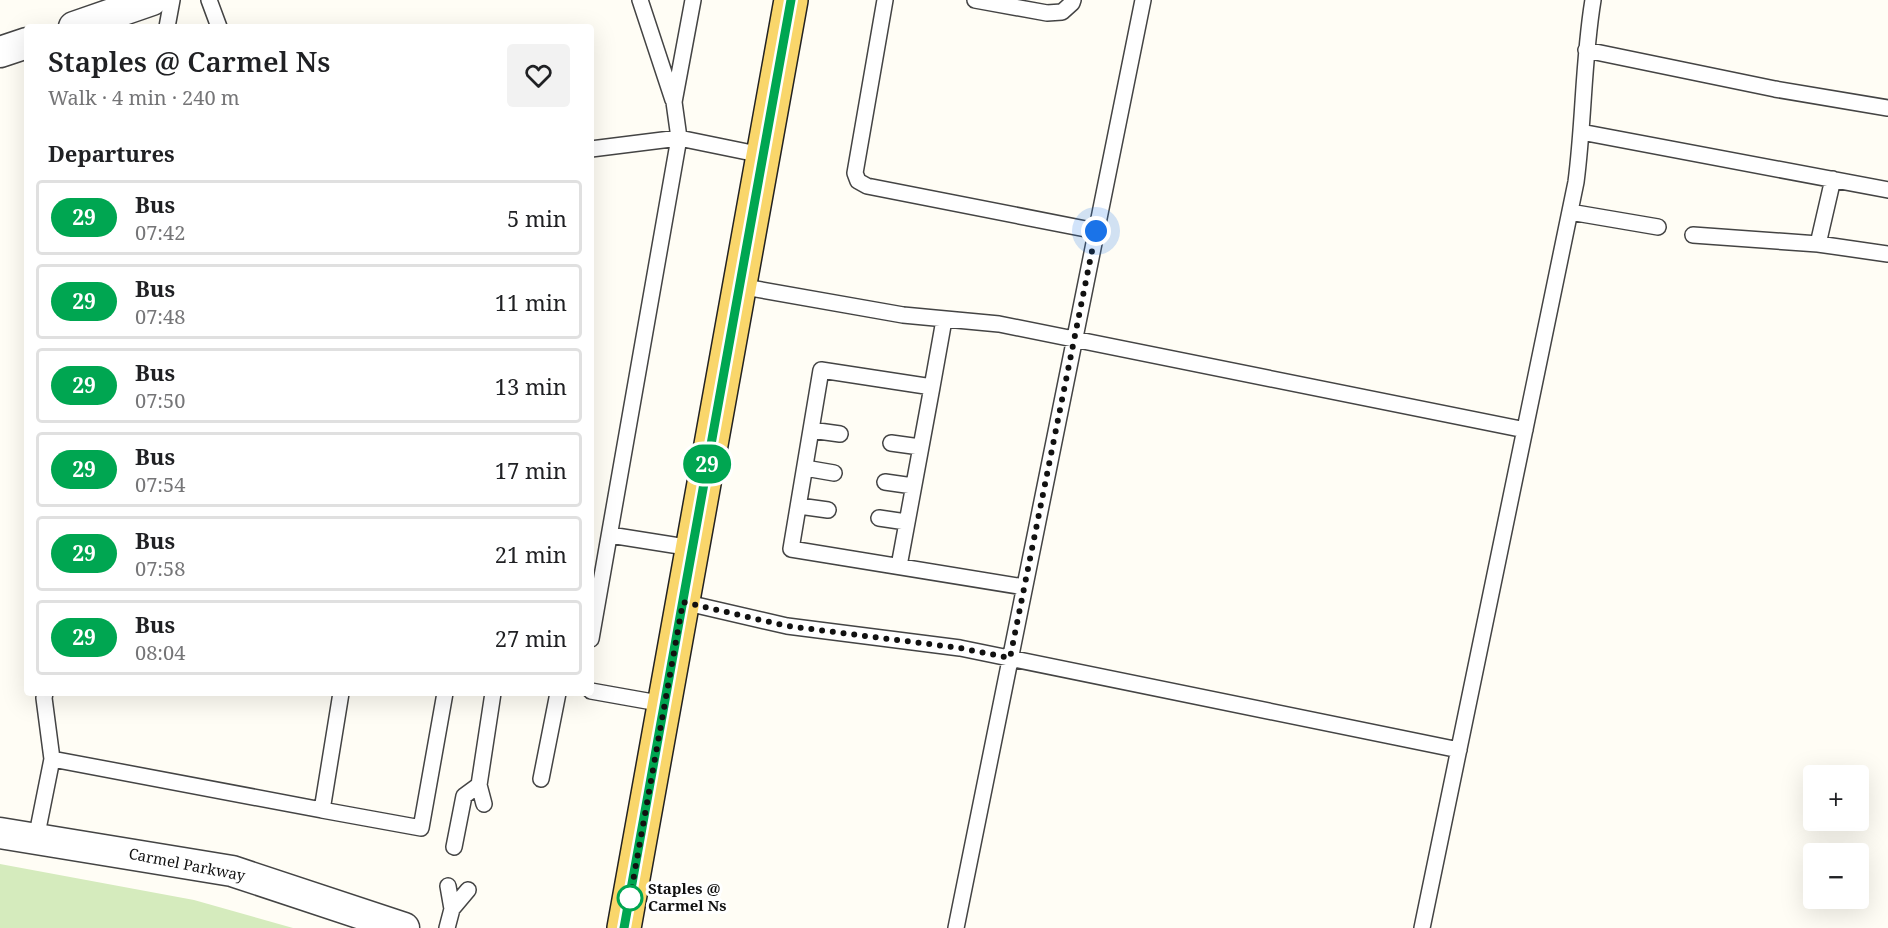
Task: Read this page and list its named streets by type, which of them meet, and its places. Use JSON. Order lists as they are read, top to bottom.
{
  "streets": {
    "street": ["Carmel Parkway"]
  },
  "places": ["Staples @ Carmel Ns"],
  "lines": ["bus line 29"],
  "page": {
    "on_map": "29",
    "heading": [
      ["Staples @ Carmel Ns", "Walk · 4 min · 240 m"],
      "Departures"
    ],
    "list": [
      {
        "mark": "29",
        "name": "Bus",
        "note": "07:42",
        "value": "5 min"
      },
      {
        "mark": "29",
        "name": "Bus",
        "note": "07:48",
        "value": "11 min"
      },
      {
        "mark": "29",
        "name": "Bus",
        "note": "07:50",
        "value": "13 min"
      },
      {
        "mark": "29",
        "name": "Bus",
        "note": "07:54",
        "value": "17 min"
      },
      {
        "mark": "29",
        "name": "Bus",
        "note": "07:58",
        "value": "21 min"
      },
      {
        "mark": "29",
        "name": "Bus",
        "note": "08:04",
        "value": "27 min"
      }
    ],
    "map_buttons": ["+", "−"]
  }
}
